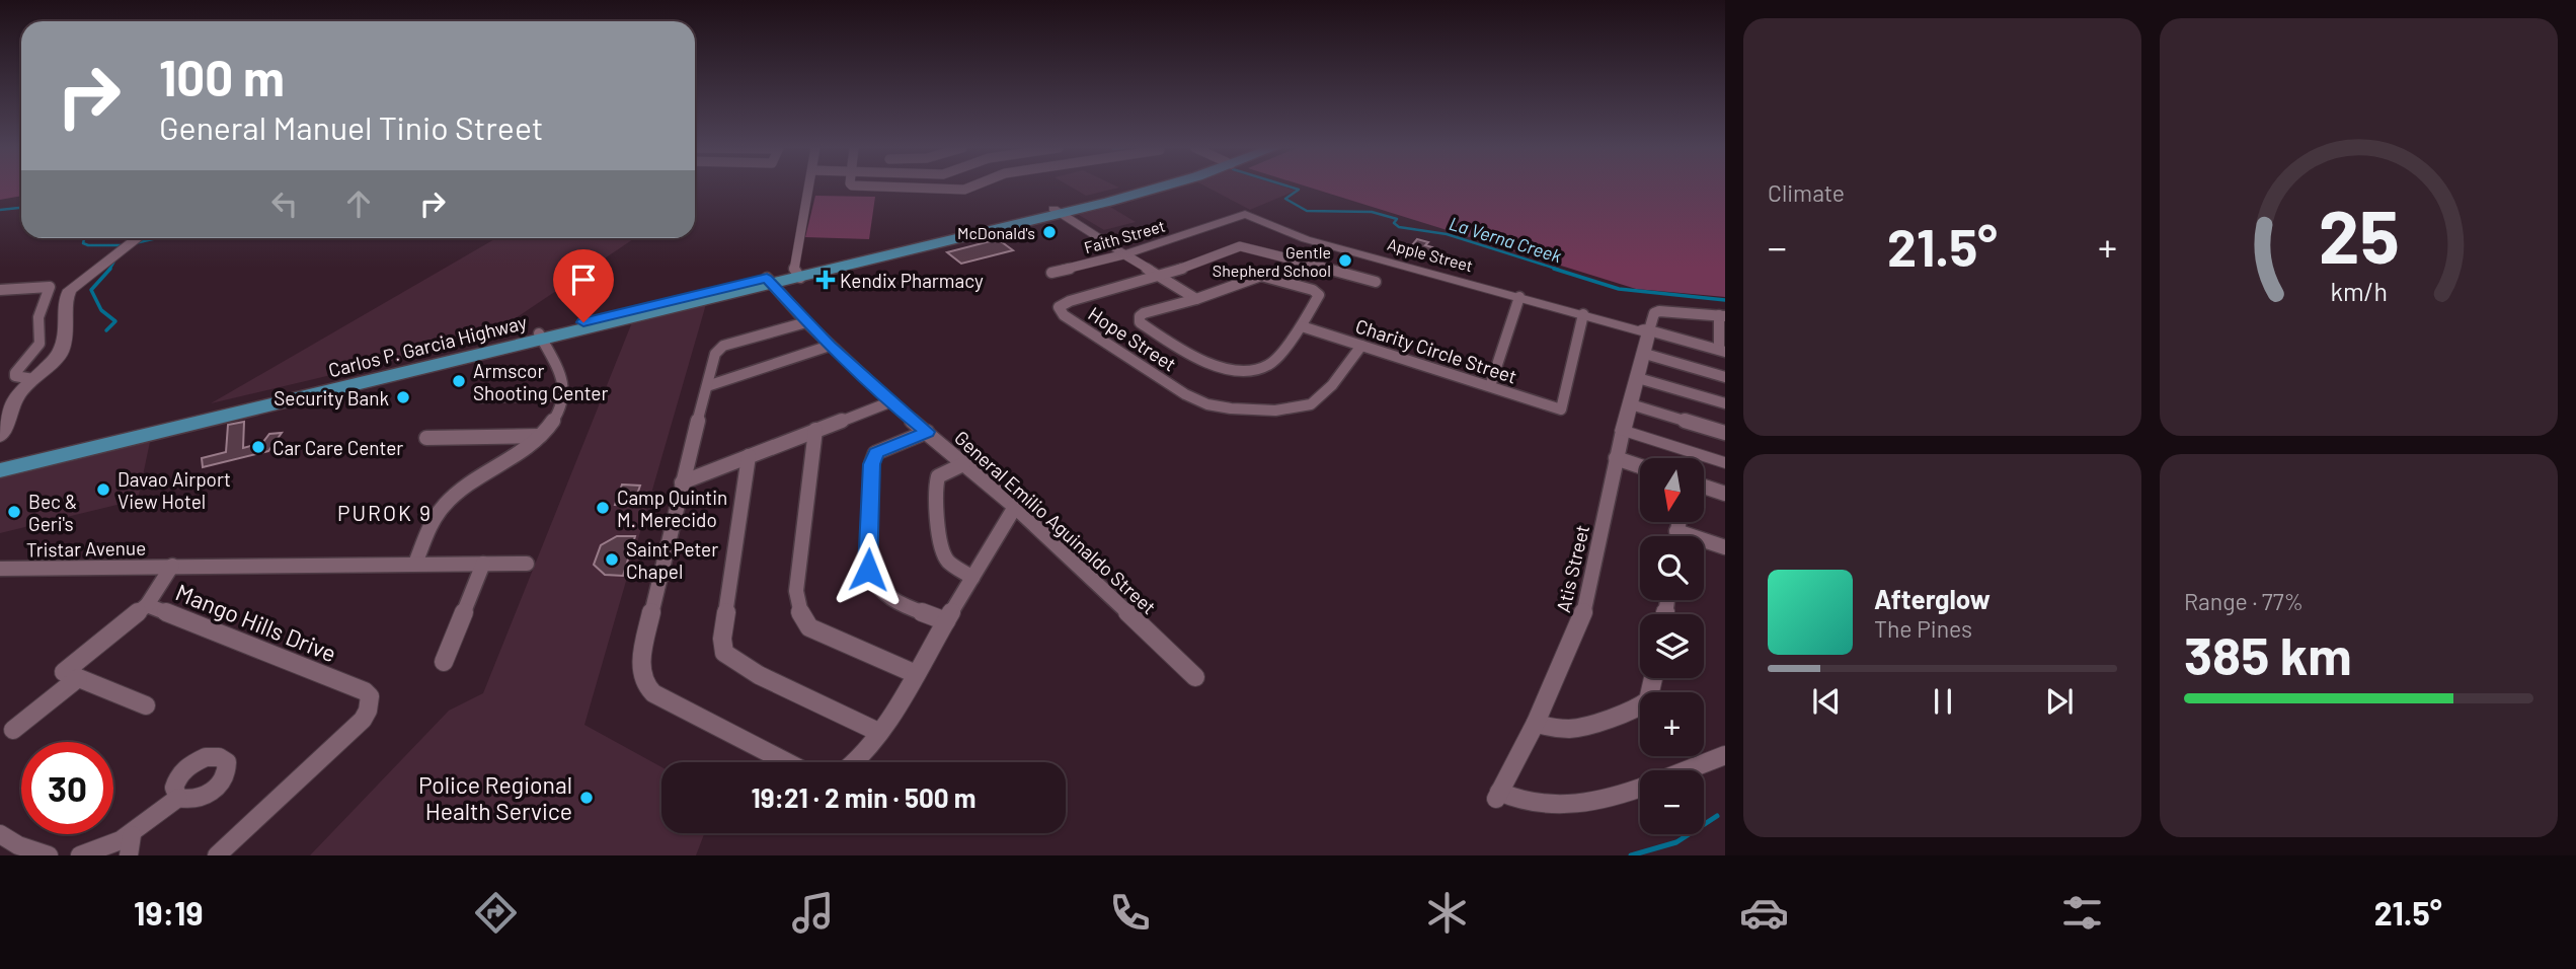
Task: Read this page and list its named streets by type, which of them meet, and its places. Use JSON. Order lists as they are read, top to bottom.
{
  "streets": {
    "highway": ["Carlos P. Garcia Highway"],
    "street": [
      "Faith Street",
      "Apple Street",
      "Hope Street",
      "Charity Circle Street",
      "General Emilio Aguinaldo Street",
      "Tristar Avenue",
      "Atis Street",
      "Mango Hills Drive"
    ]
  },
  "crossings": [
    ["Faith Street", "Apple Street"],
    ["Apple Street", "Charity Circle Street"],
    ["Apple Street", "Atis Street"],
    ["Hope Street", "Charity Circle Street"],
    ["Carlos P. Garcia Highway", "General Emilio Aguinaldo Street"],
    ["Tristar Avenue", "Mango Hills Drive"]
  ],
  "districts": ["PUROK 9"],
  "water": ["La Verna Creek"],
  "places": {
    "other": [
      "McDonald's",
      "Gentle Shepherd School",
      "Armscor Shooting Center",
      "Security Bank",
      "Car Care Center",
      "Davao Airport View Hotel",
      "Camp Quintin M. Merecido",
      "Bec & Geri's",
      "Saint Peter Chapel",
      "Police Regional Health Service"
    ],
    "health": ["Kendix Pharmacy"]
  },
  "north": "bottom",
  "page": {
    "tile": [
      "Climate",
      ["Range · 77%", "385 km"]
    ],
    "turn": ["100 m", "General Manuel Tinio Street"],
    "heat": ["−", "21.5°", "+"],
    "map_buttons": ["+", "−"],
    "song": ["Afterglow", "The Pines"],
    "limit": "30",
    "trip": "19:21 · 2 min · 500 m",
    "tabs": ["19:19", "21.5°"],
    "gauge": ["25", "km/h"]
  }
}
